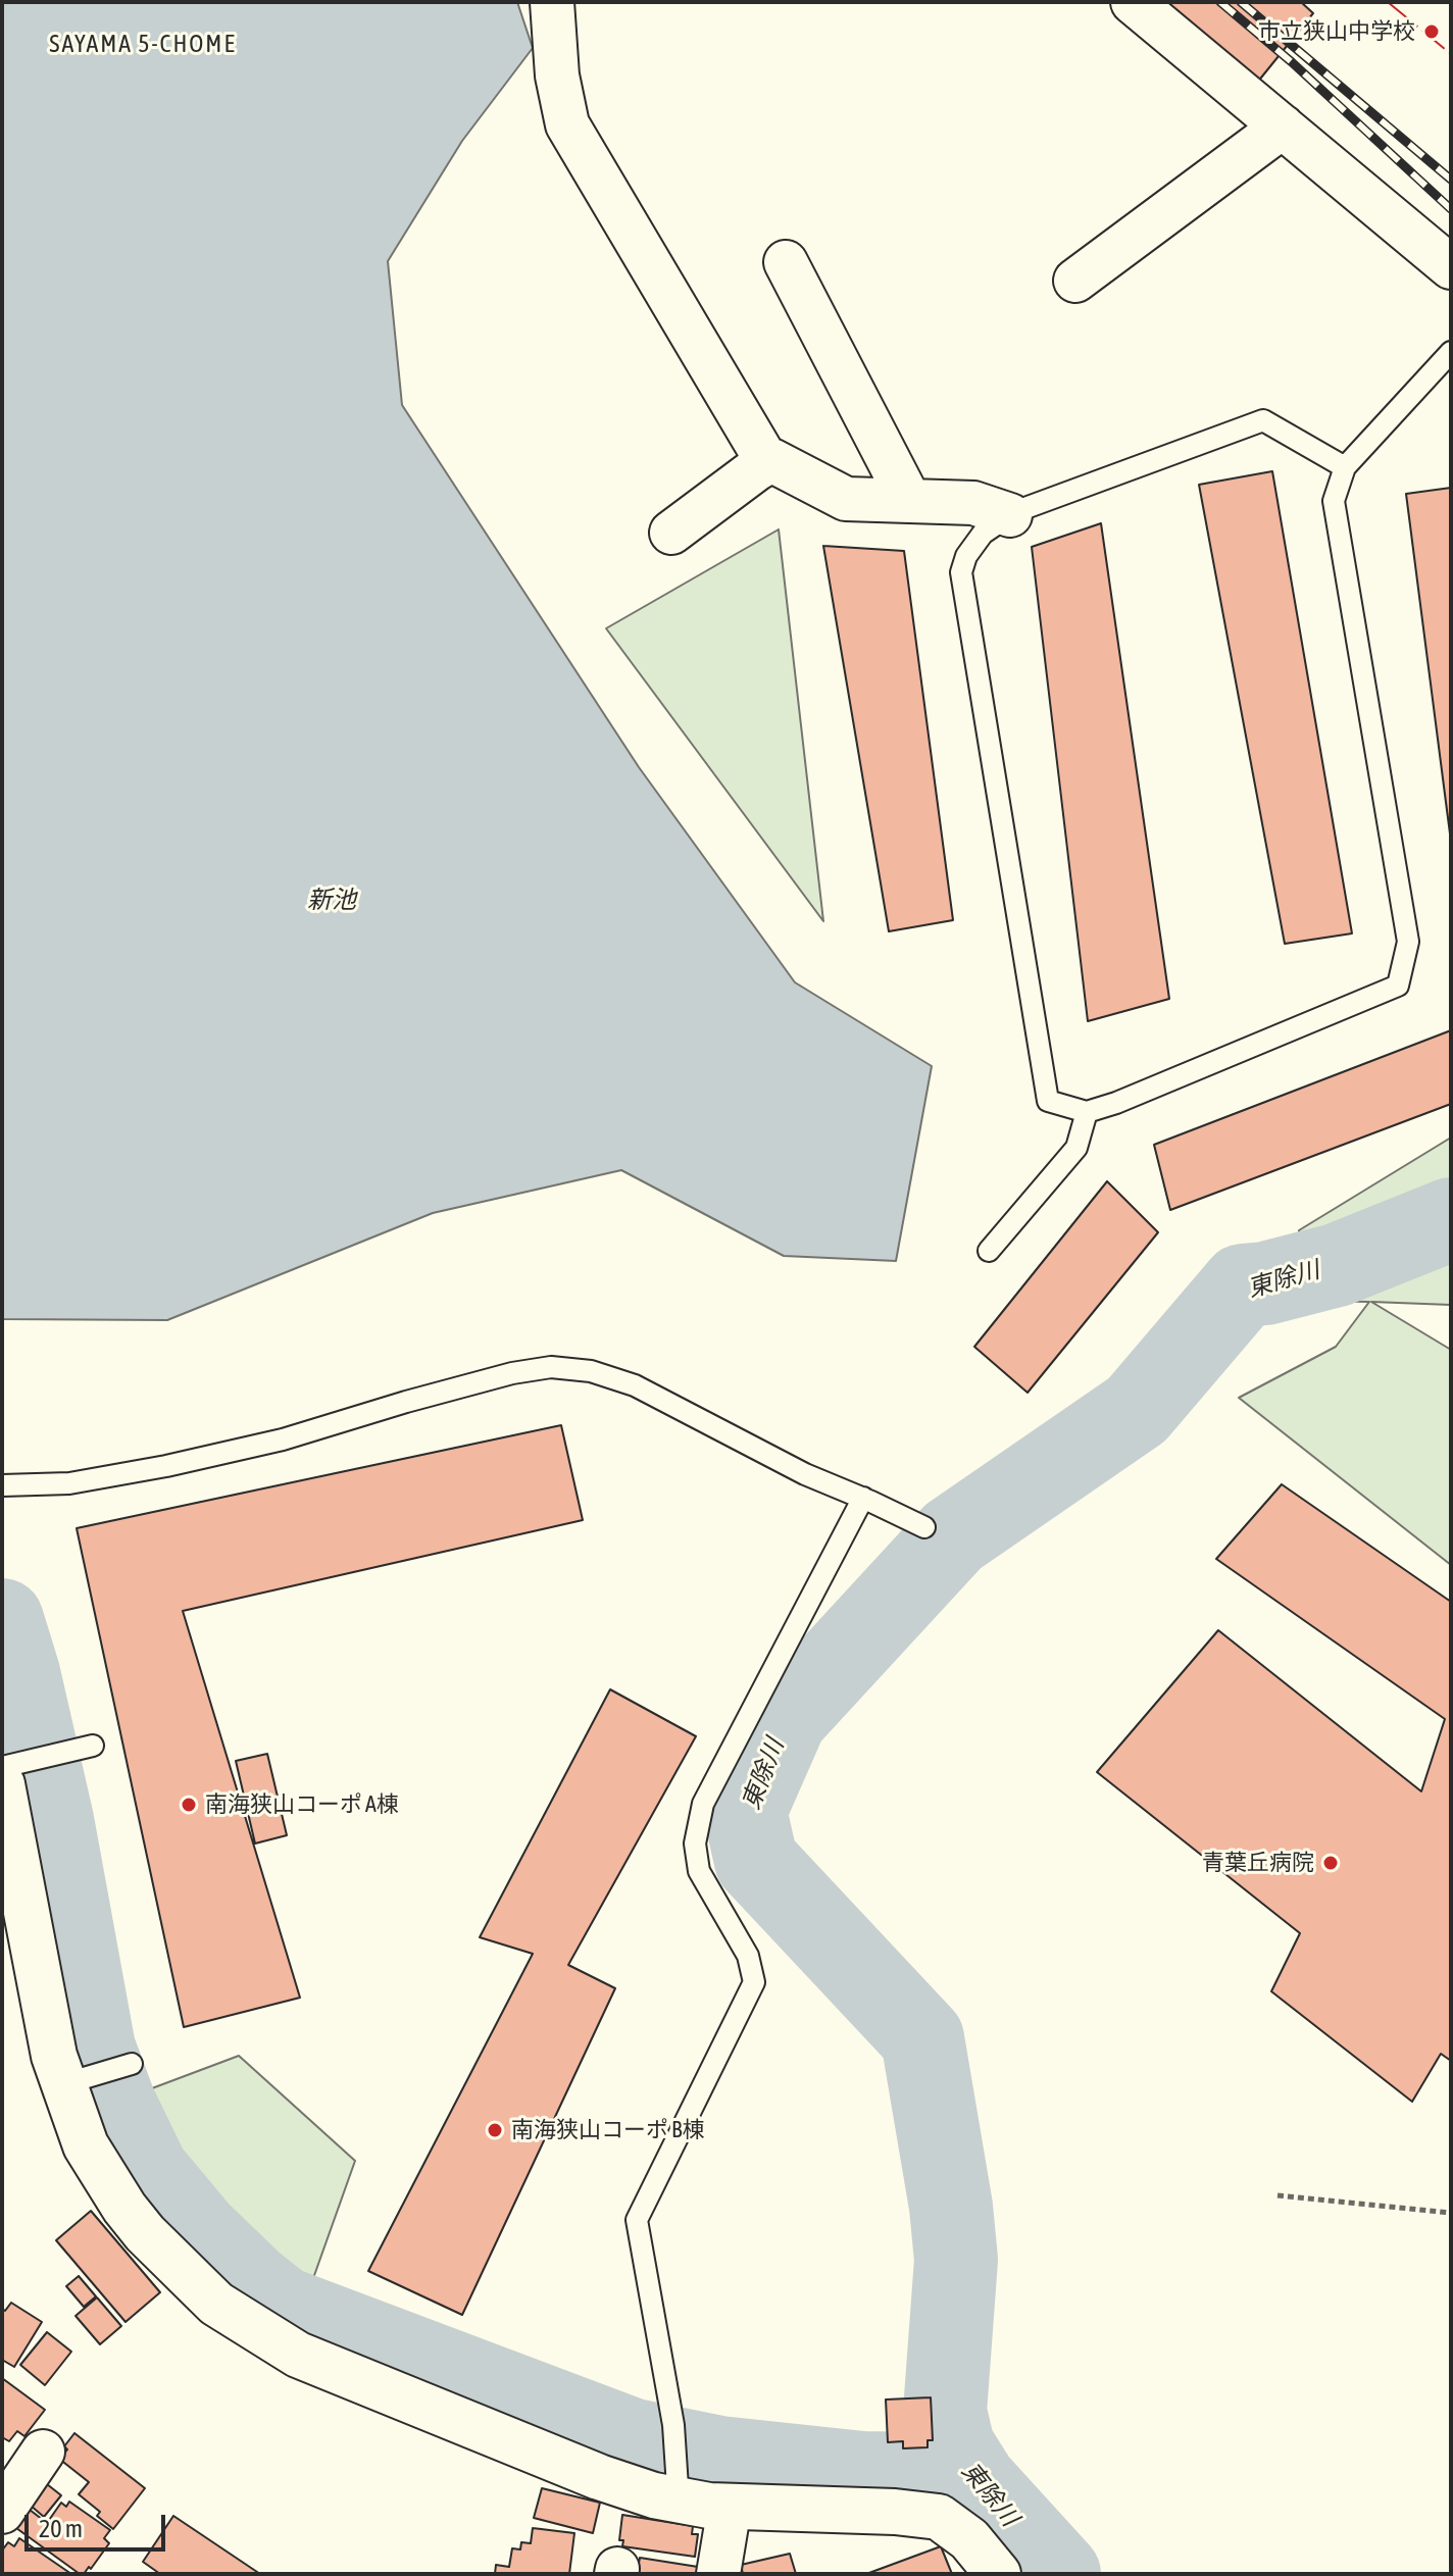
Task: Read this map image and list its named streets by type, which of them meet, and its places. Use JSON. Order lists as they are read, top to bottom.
{
  "districts": ["SAYAMA 5-CHOME"],
  "water": ["新池", "東除川"],
  "places": [
    "市立狭山中学校",
    "南海狭山コーポ A棟",
    "青葉丘病院",
    "南海狭山コーポ B棟"
  ],
  "scale_bar": "20 m"
}
